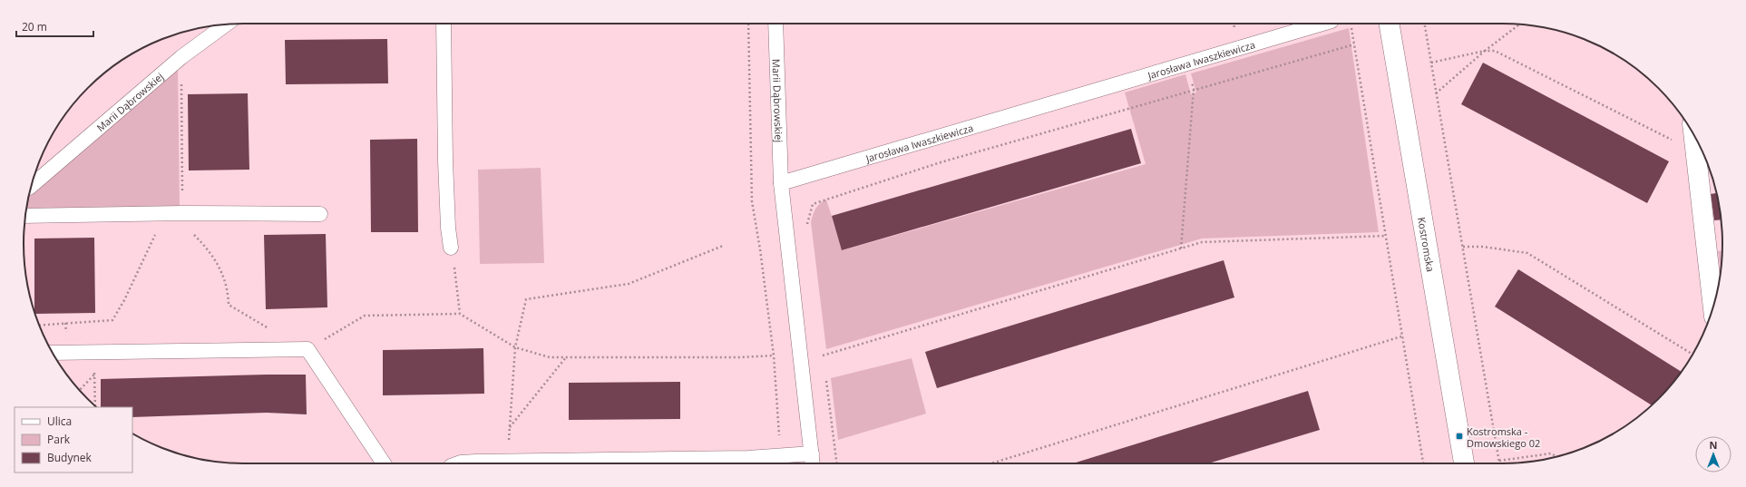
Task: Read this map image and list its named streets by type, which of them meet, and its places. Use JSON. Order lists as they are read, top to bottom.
{
  "streets": {
    "street": ["Kostromska"],
    "lane": ["Jarosława Iwaszkiewicza", "Marii Dąbrowskiej"]
  },
  "crossings": [
    ["Jarosława Iwaszkiewicza", "Marii Dąbrowskiej"]
  ],
  "places": {
    "transit": ["Kostromska - Dmowskiego 02"]
  },
  "legend": ["Ulica", "Park", "Budynek"],
  "scale_bar": "20 m",
  "north": "top"
}
